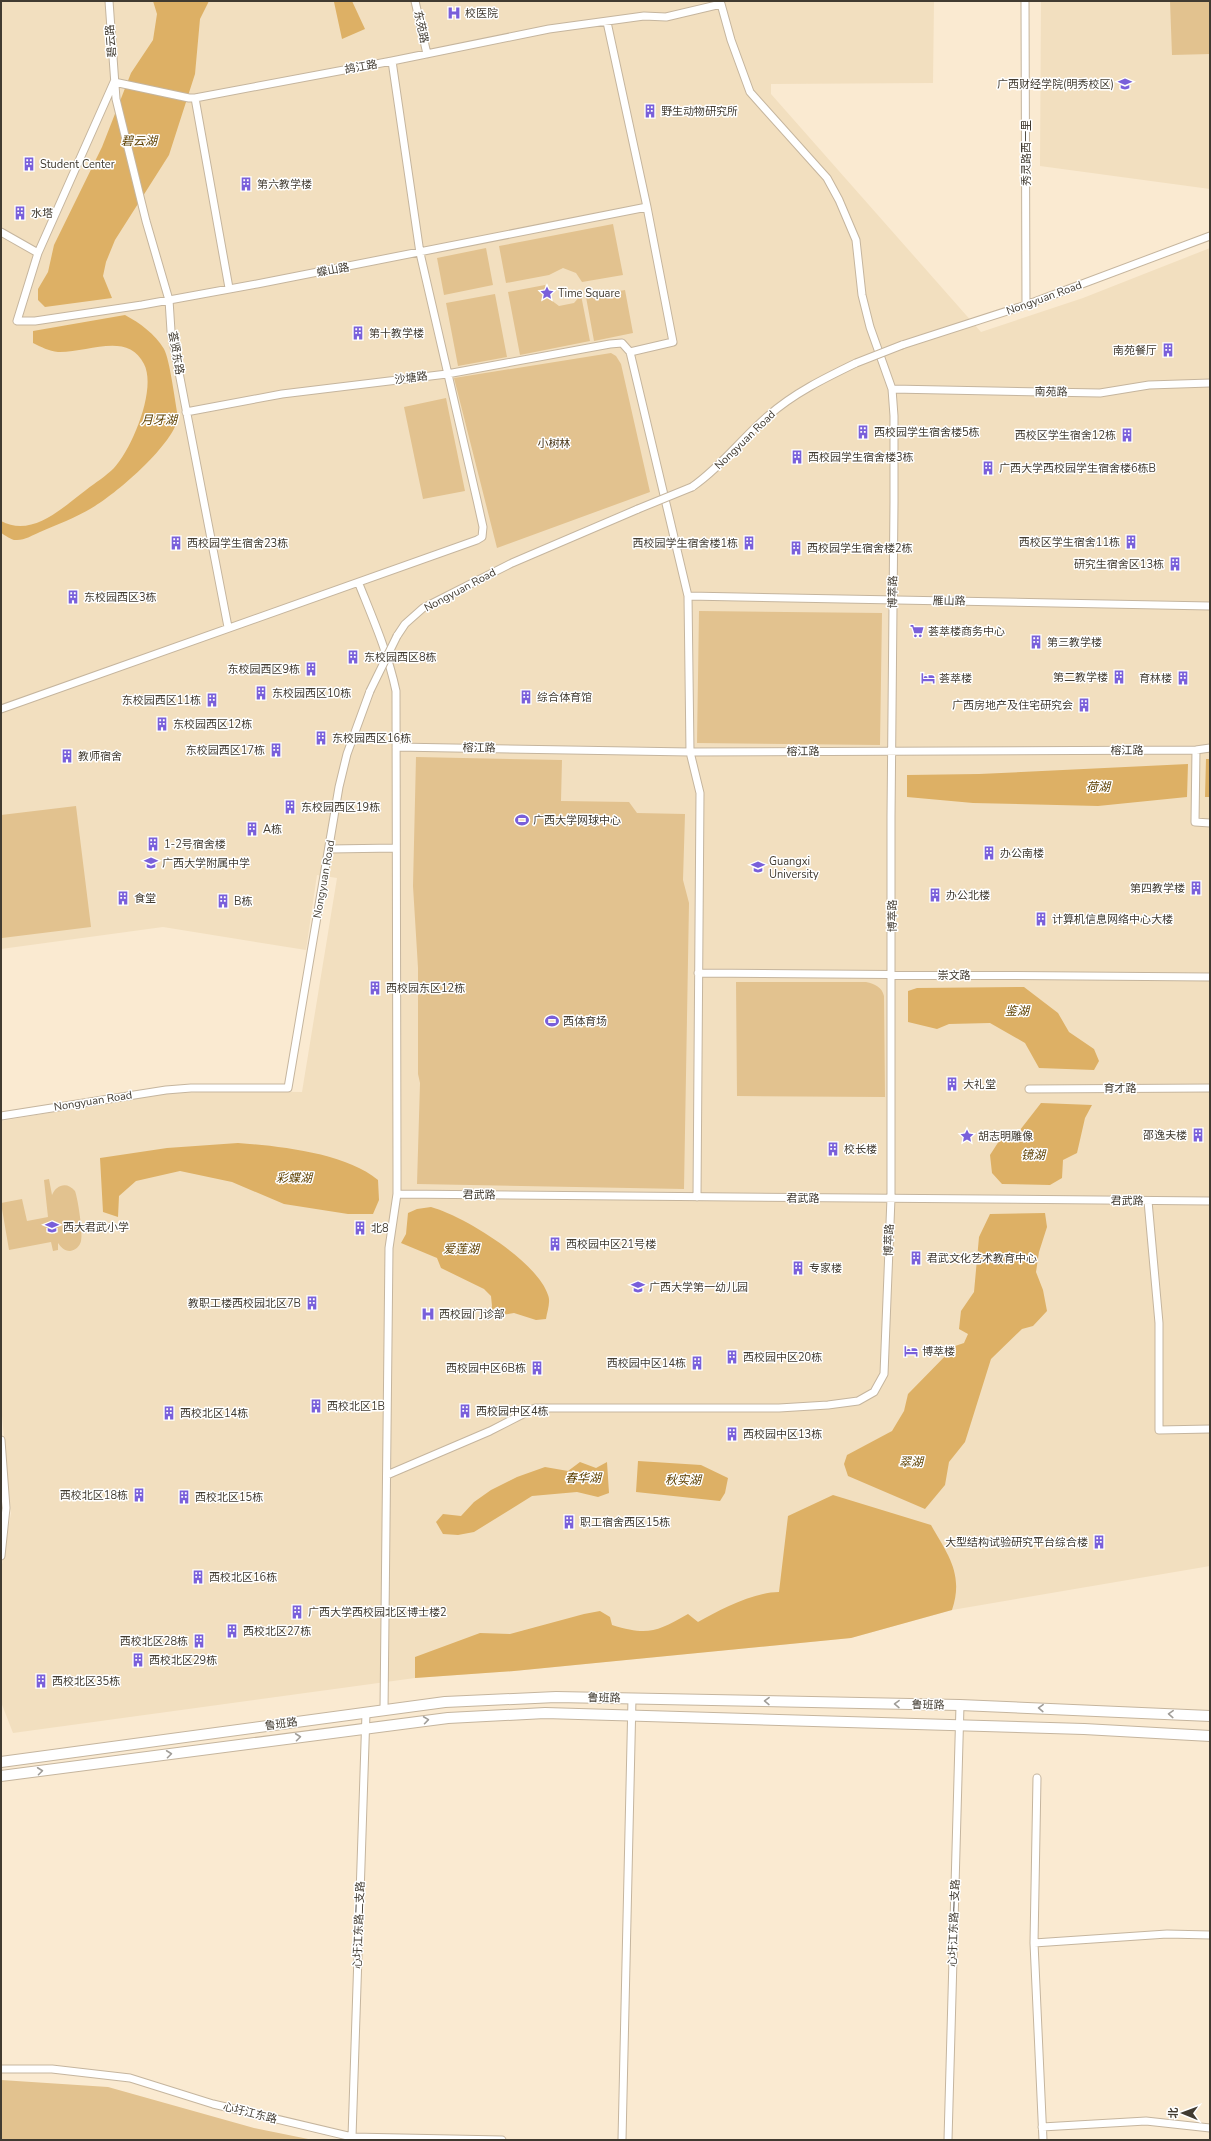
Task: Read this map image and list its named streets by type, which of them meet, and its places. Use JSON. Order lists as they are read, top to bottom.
{
  "streets": {
    "main road": ["鲁班路"],
    "street": [
      "东苑路",
      "碧云路",
      "鸪江路",
      "秀灵路西一里",
      "蝶山路",
      "Nongyuan Road",
      "荟贤东路",
      "沙塘路",
      "南苑路",
      "博萃路",
      "雁山路",
      "榕江路",
      "崇文路",
      "育才路",
      "君武路",
      "心圩江东路一支路",
      "心圩江东路二支路",
      "心圩江东路"
    ]
  },
  "crossings": [
    ["东苑路", "鸪江路"],
    ["碧云路", "鸪江路"],
    ["碧云路", "荟贤东路"],
    ["鸪江路", "荟贤东路"],
    ["鸪江路", "博萃路"],
    ["秀灵路西一里", "Nongyuan Road"],
    ["蝶山路", "荟贤东路"],
    ["荟贤东路", "沙塘路"],
    ["南苑路", "博萃路"],
    ["博萃路", "雁山路"],
    ["博萃路", "榕江路"],
    ["博萃路", "崇文路"],
    ["博萃路", "君武路"],
    ["鲁班路", "心圩江东路一支路"],
    ["鲁班路", "心圩江东路二支路"],
    ["心圩江东路二支路", "心圩江东路"]
  ],
  "water": [
    "碧云湖",
    "月牙湖",
    "荷湖",
    "鉴湖",
    "镜湖",
    "彩蝶湖",
    "爱莲湖",
    "翠湖",
    "春华湖",
    "秋实湖"
  ],
  "parks": ["小树林"],
  "places": {
    "hospital": ["校医院", "西校园门诊部"],
    "school or university": [
      "广西财经学院(明秀校区)",
      "广西大学附属中学",
      "Guangxi University",
      "西大君武小学",
      "广西大学第一幼儿园"
    ],
    "building": [
      "野生动物研究所",
      "Student Center",
      "第六教学楼",
      "水塔",
      "第十教学楼",
      "南苑餐厅",
      "西校园学生宿舍楼5栋",
      "西校区学生宿舍12栋",
      "西校园学生宿舍楼3栋",
      "广西大学西校园学生宿舍楼6栋B",
      "西校区学生宿舍11栋",
      "西校园学生宿舍23栋",
      "西校园学生宿舍楼1栋",
      "西校园学生宿舍楼2栋",
      "研究生宿舍区13栋",
      "东校园西区3栋",
      "第三教学楼",
      "东校园西区8栋",
      "东校园西区9栋",
      "第二教学楼",
      "育林楼",
      "东校园西区10栋",
      "综合体育馆",
      "东校园西区11栋",
      "广西房地产及住宅研究会",
      "东校园西区12栋",
      "东校园西区16栋",
      "东校园西区17栋",
      "教师宿舍",
      "东校园西区19栋",
      "A栋",
      "1-2号宿舍楼",
      "办公南楼",
      "第四教学楼",
      "办公北楼",
      "食堂",
      "B栋",
      "计算机信息网络中心大楼",
      "西校园东区12栋",
      "大礼堂",
      "邵逸夫楼",
      "校长楼",
      "北8",
      "西校园中区21号楼",
      "君武文化艺术教育中心",
      "专家楼",
      "教职工楼西校园北区7B",
      "西校园中区20栋",
      "西校园中区14栋",
      "西校园中区6B栋",
      "西校北区1B",
      "西校园中区4栋",
      "西校北区14栋",
      "西校园中区13栋",
      "西校北区18栋",
      "西校北区15栋",
      "职工宿舍西区15栋",
      "大型结构试验研究平台综合楼",
      "西校北区16栋",
      "广西大学西校园北区博士楼2",
      "西校北区27栋",
      "西校北区28栋",
      "西校北区29栋",
      "西校北区35栋"
    ],
    "place": ["Time Square", "胡志明雕像"],
    "supermarket": ["荟萃楼商务中心"],
    "hotel": ["荟萃楼", "博萃楼"],
    "sports": ["广西大学网球中心", "西体育场"]
  },
  "north": "left"
}
